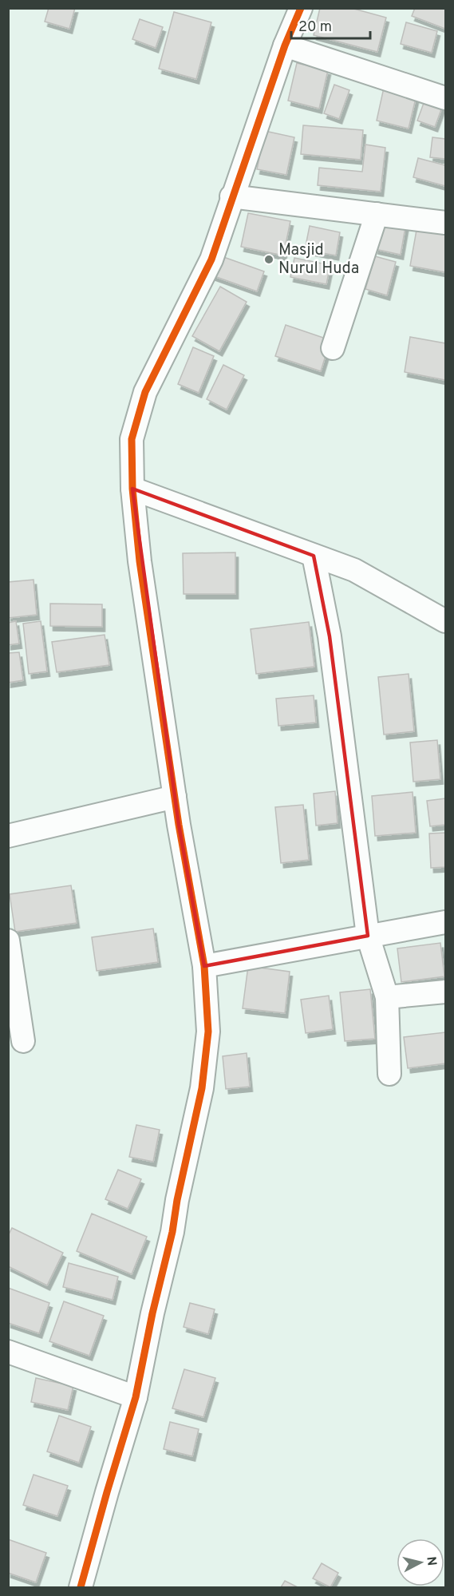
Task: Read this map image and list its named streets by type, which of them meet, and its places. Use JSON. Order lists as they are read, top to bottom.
{
  "places": ["Masjid Nurul Huda"],
  "scale_bar": "20 m",
  "north": "right"
}
